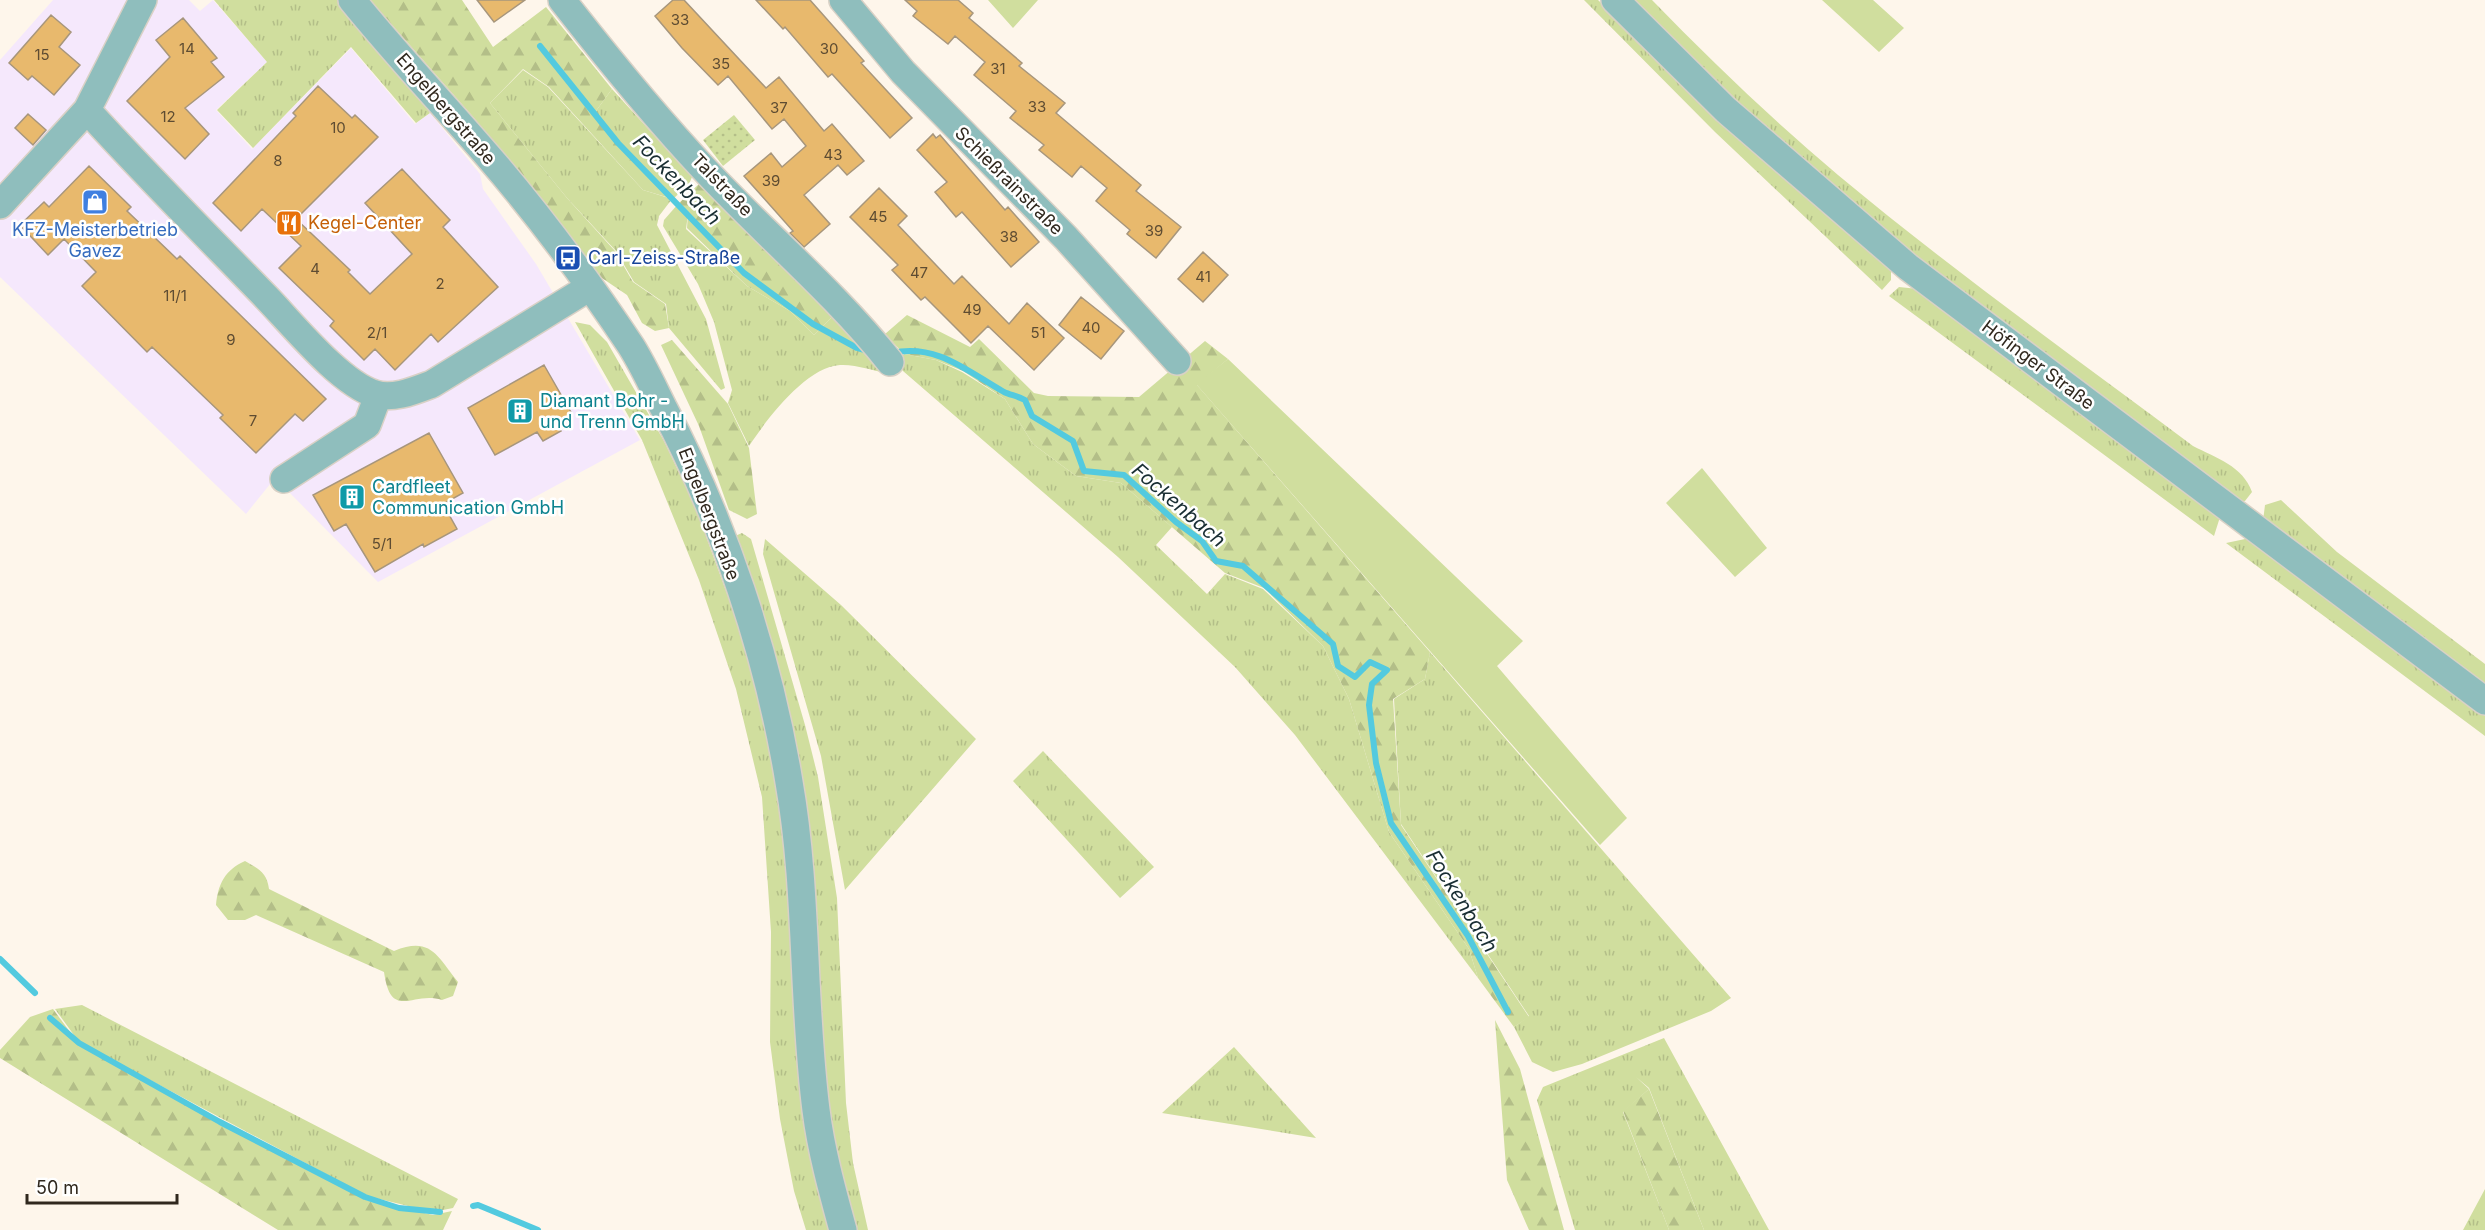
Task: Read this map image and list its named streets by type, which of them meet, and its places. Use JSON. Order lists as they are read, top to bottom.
{
  "streets": {
    "street": [
      "Engelbergstraße",
      "Schießrainstraße",
      "Talstraße",
      "Höfinger Straße"
    ]
  },
  "water": ["Fockenbach"],
  "places": {
    "shop": ["KFZ-Meisterbetrieb Gavez"],
    "restaurant": ["Kegel-Center"],
    "bus stop": ["Carl-Zeiss-Straße"],
    "building": ["Diamant Bohr - und Trenn GmbH", "Cardfleet Communication GmbH"]
  },
  "house_numbers": [
    "33",
    "14",
    "30",
    "15",
    "35",
    "31",
    "33",
    "37",
    "12",
    "10",
    "43",
    "8",
    "39",
    "45",
    "39",
    "38",
    "4",
    "47",
    "41",
    "2",
    "11/1",
    "49",
    "40",
    "2/1",
    "51",
    "9",
    "7",
    "5/1"
  ],
  "scale_bar": "50 m"
}
